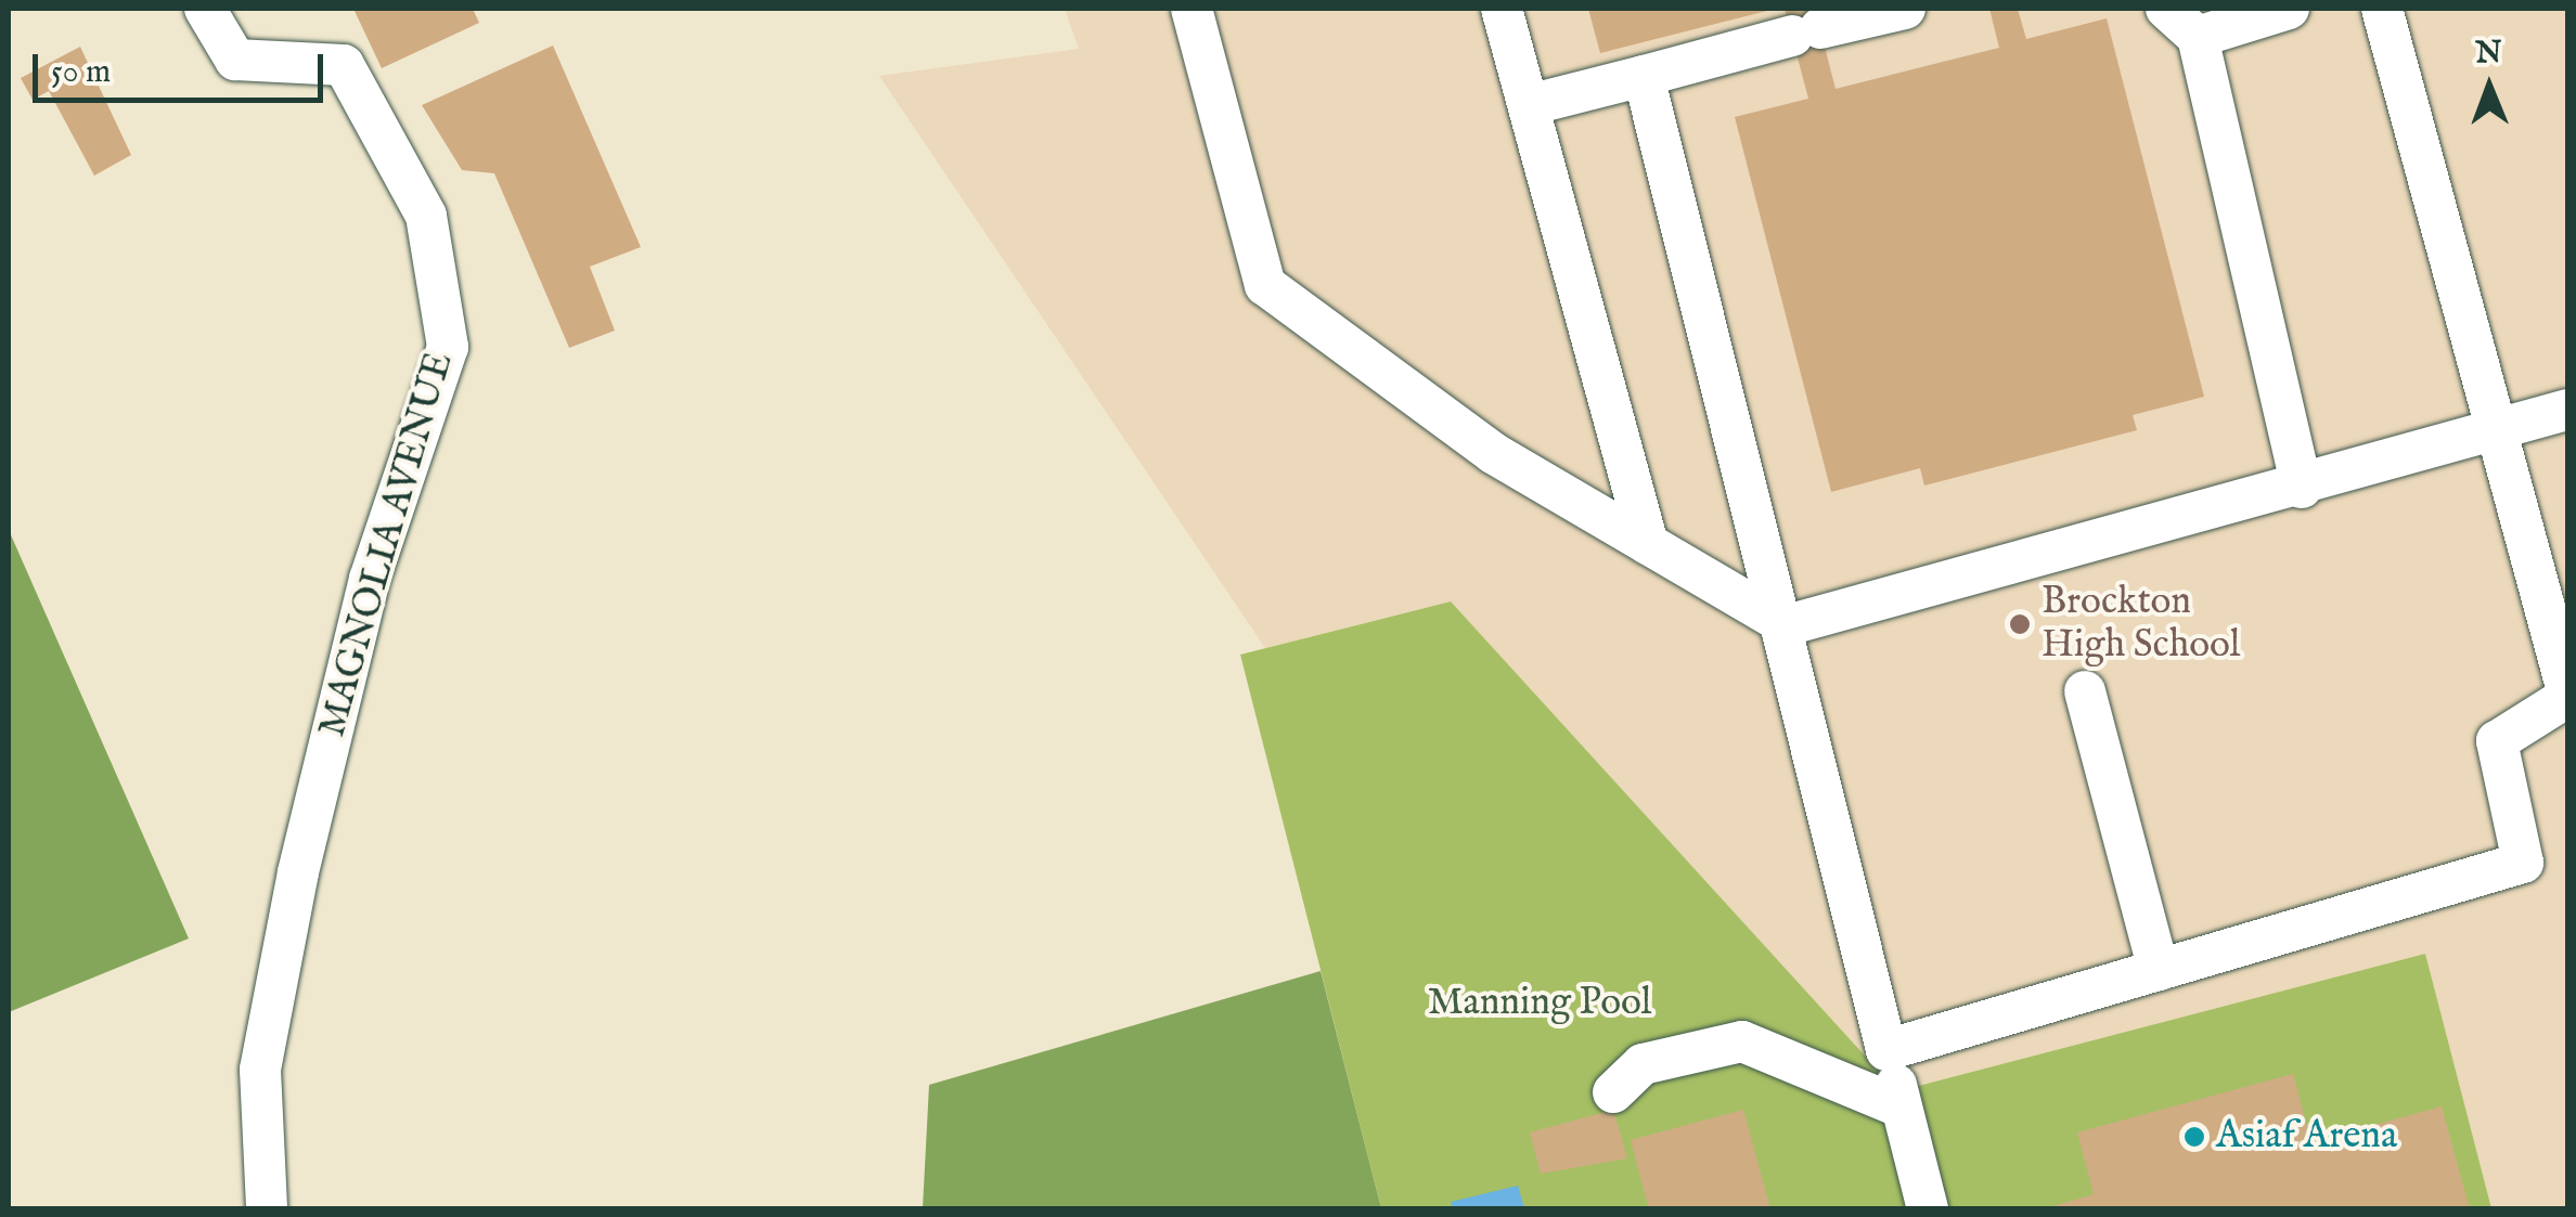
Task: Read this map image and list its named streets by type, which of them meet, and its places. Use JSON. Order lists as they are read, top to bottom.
{
  "streets": {
    "street": ["MAGNOLIA AVENUE"]
  },
  "parks": ["Manning Pool"],
  "places": ["Brockton High School", "Asiaf Arena"],
  "scale_bar": "50 m",
  "north": "top"
}
